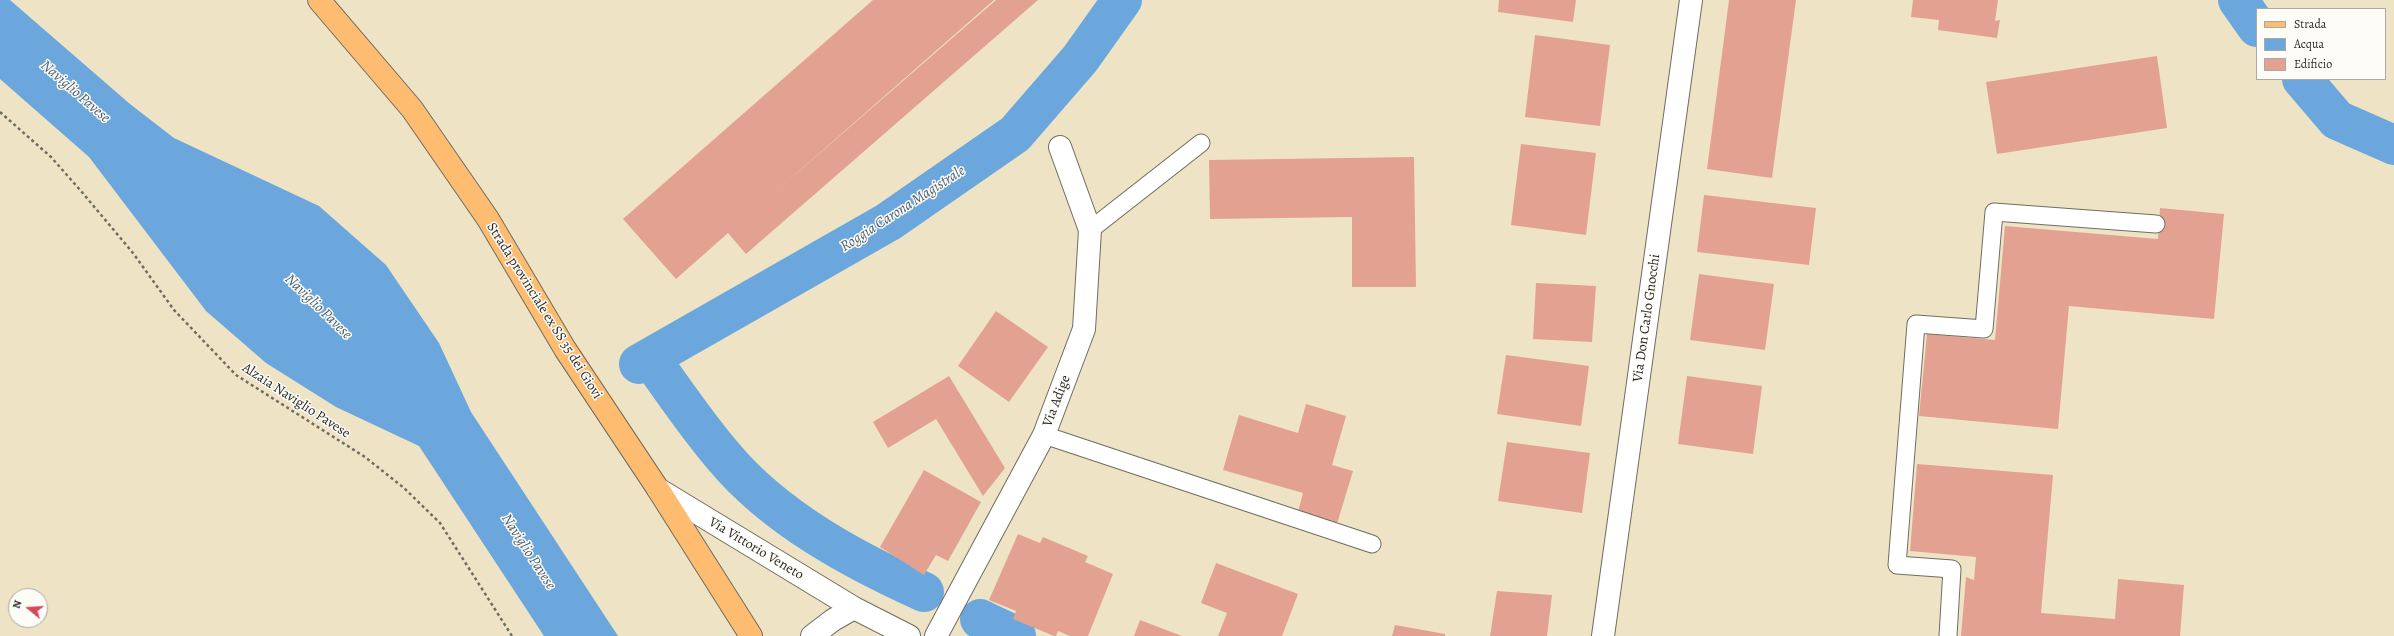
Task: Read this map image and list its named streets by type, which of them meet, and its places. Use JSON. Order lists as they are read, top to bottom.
{
  "streets": {
    "main road": ["Strada provinciale ex SS 35 dei Giovi"],
    "street": ["Via Don Carlo Gnocchi", "Via Adige", "Via Vittorio Veneto"],
    "path": ["Alzaia Naviglio Pavese"]
  },
  "crossings": [
    ["Strada provinciale ex SS 35 dei Giovi", "Via Vittorio Veneto"]
  ],
  "water": ["Naviglio Pavese", "Roggia Carona Magistrale"],
  "legend": ["Strada", "Acqua", "Edificio"],
  "north": "left"
}
